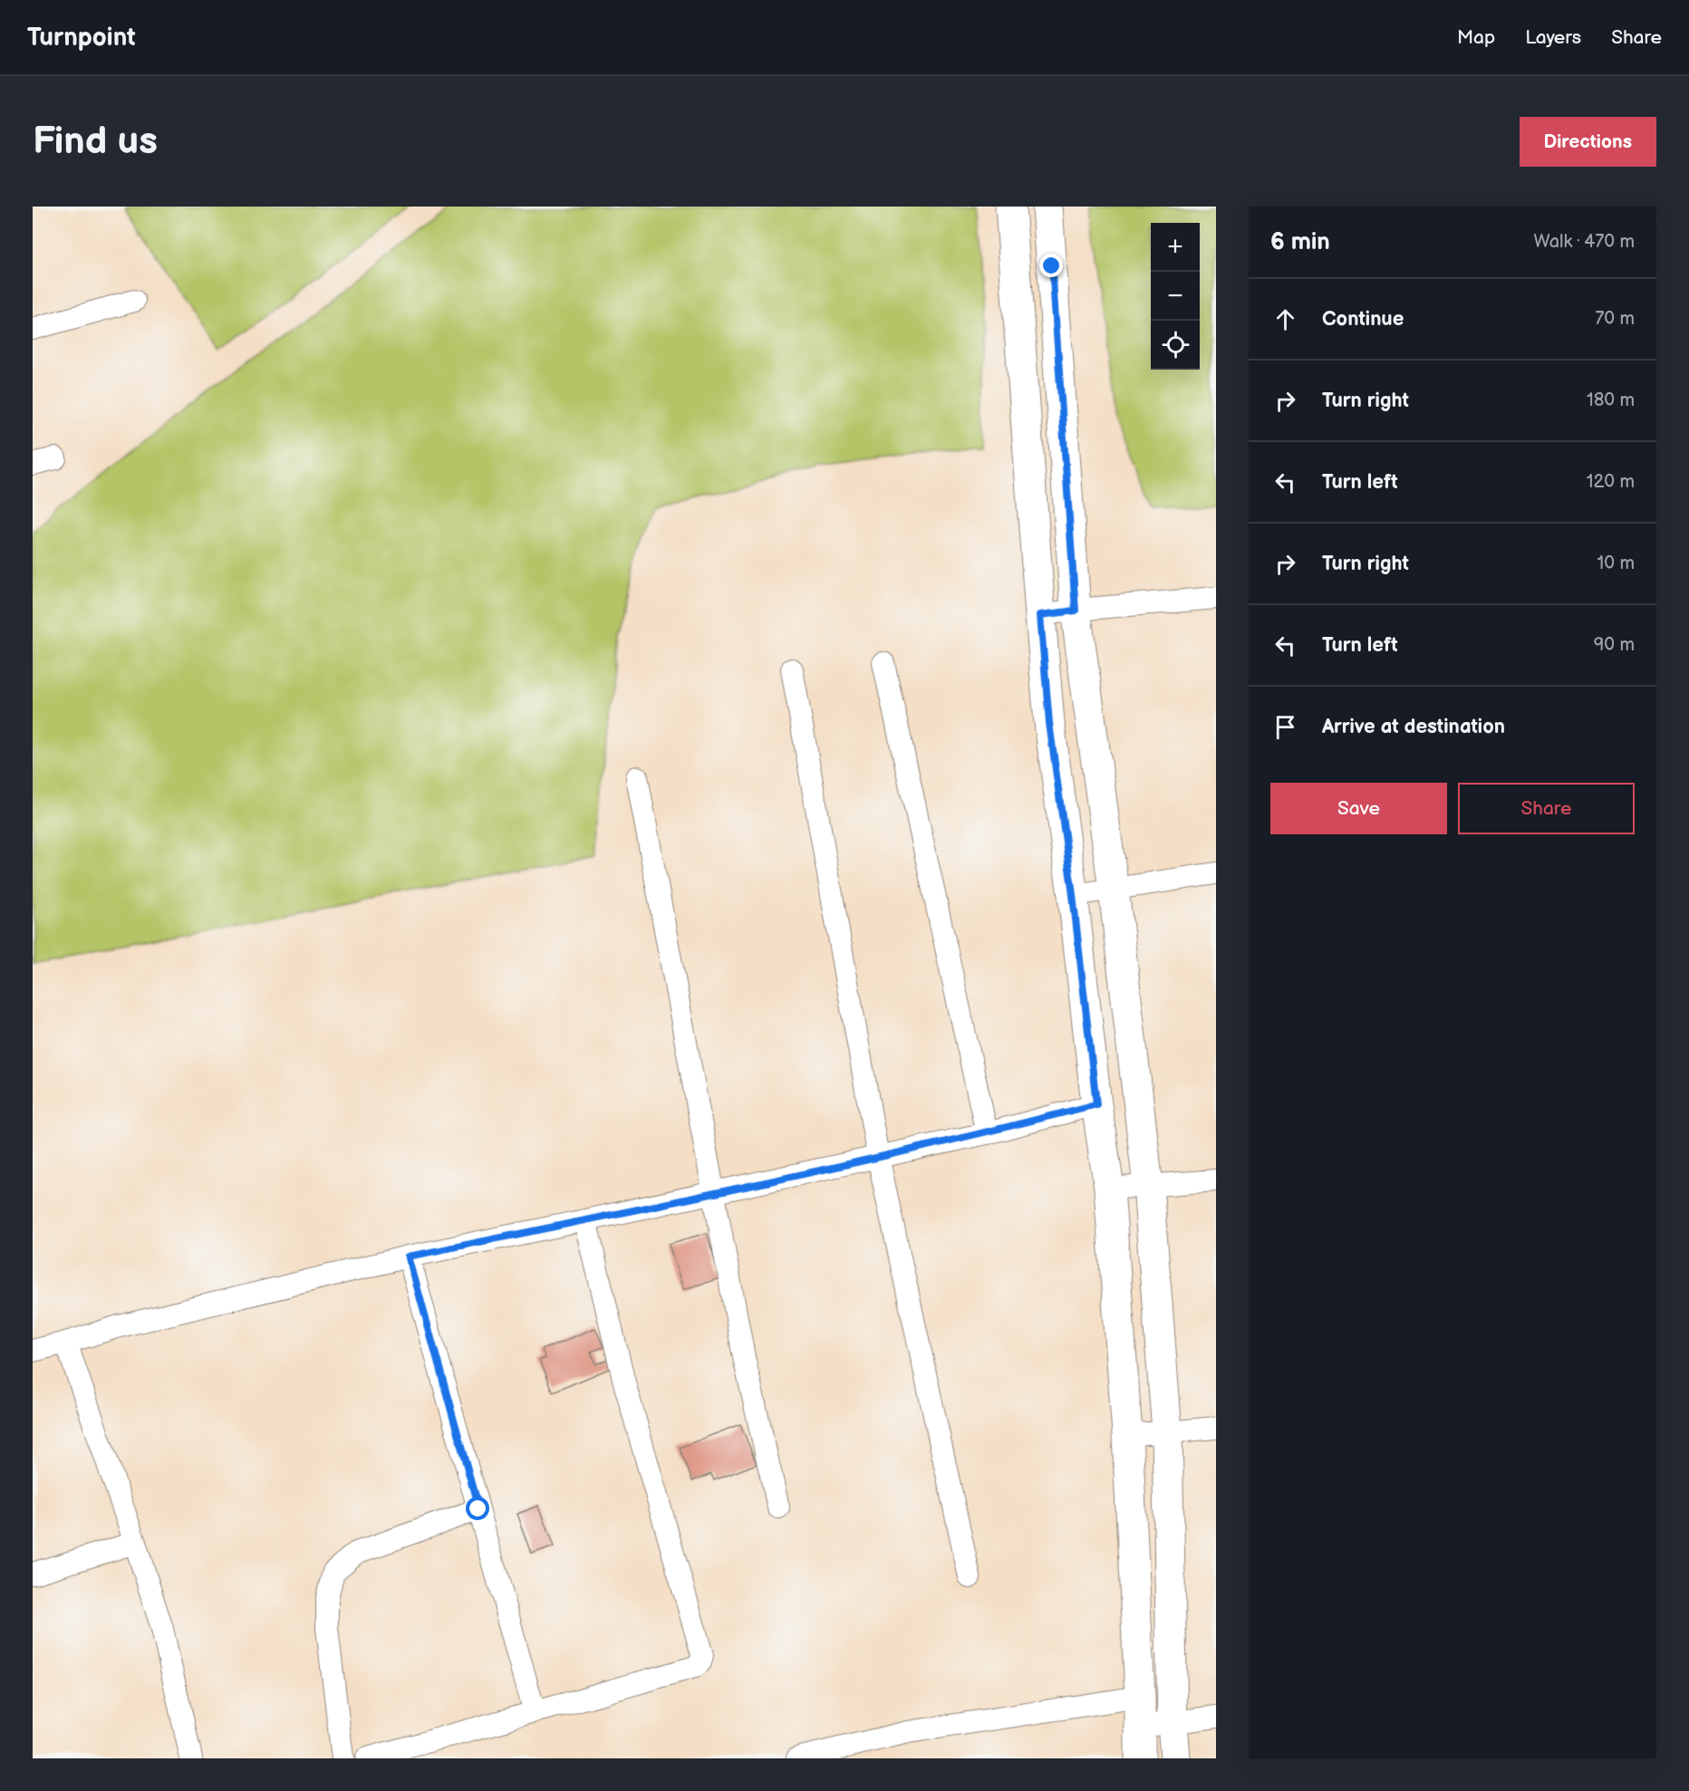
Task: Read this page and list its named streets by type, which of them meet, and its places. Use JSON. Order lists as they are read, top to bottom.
{
  "page": {
    "header": "Turnpoint",
    "nav": ["Map", "Layers", "Share"],
    "buttons": [
      "Directions",
      ["Save", "Share"]
    ],
    "title": "Find us",
    "heading": ["6 min", "Walk · 470 m"],
    "map_buttons": ["+", "−"],
    "list": [
      ["Continue", "70 m"],
      ["Turn right", "180 m"],
      ["Turn left", "120 m"],
      ["Turn right", "10 m"],
      ["Turn left", "90 m"],
      "Arrive at destination"
    ]
  }
}
